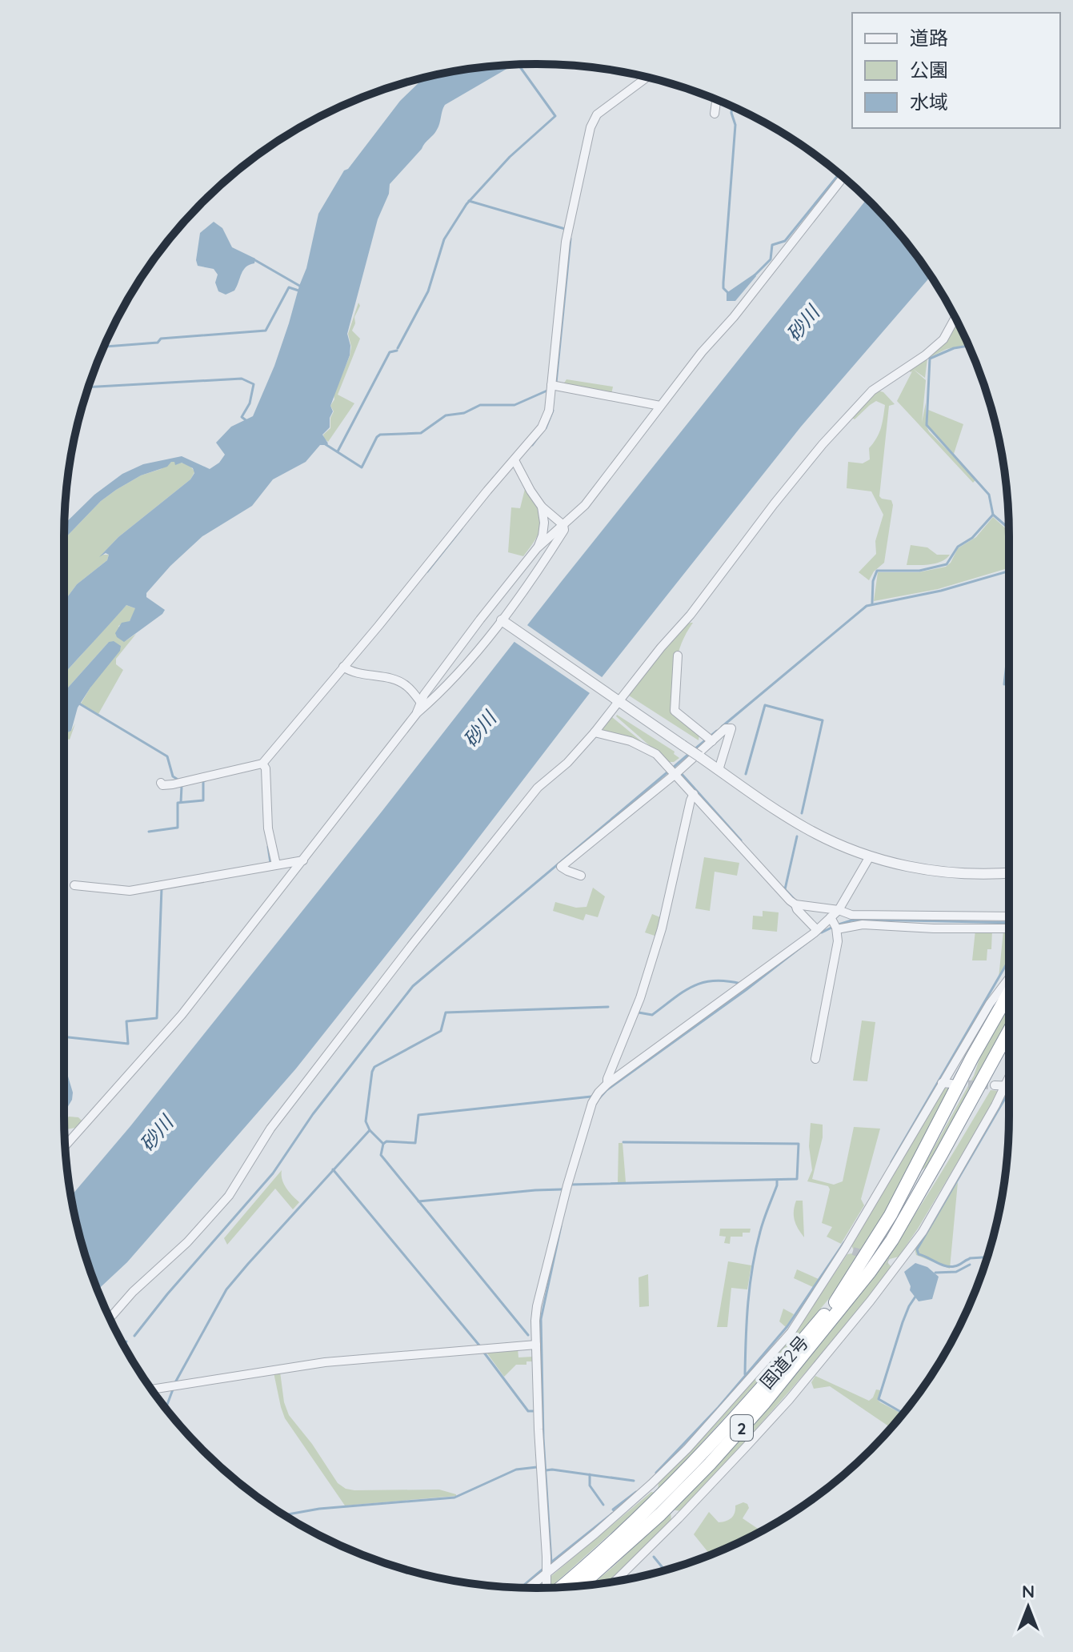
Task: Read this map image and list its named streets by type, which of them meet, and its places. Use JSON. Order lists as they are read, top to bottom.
{
  "streets": {
    "highway": ["国道2号", "2"]
  },
  "water": ["砂川"],
  "legend": ["道路", "公園", "水域"],
  "north": "top"
}
